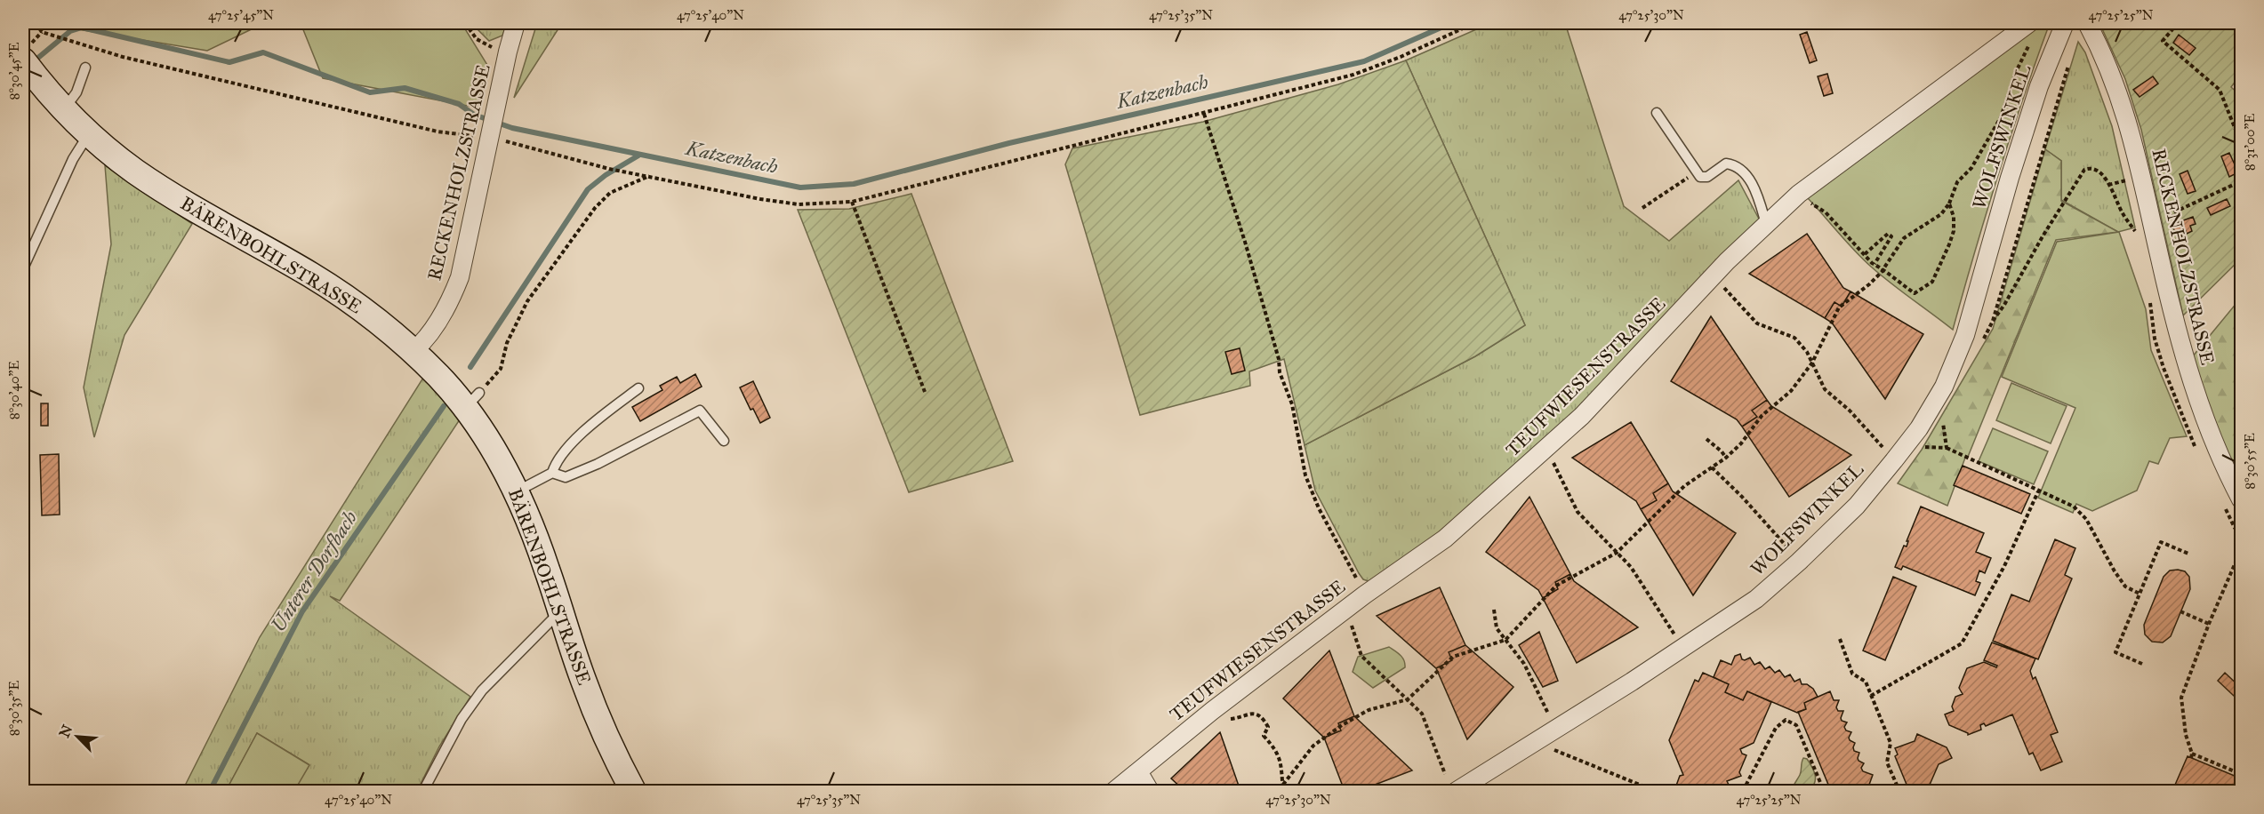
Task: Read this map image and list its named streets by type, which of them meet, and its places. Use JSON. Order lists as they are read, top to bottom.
{
  "streets": {
    "street": [
      "WOLFSWINKEL",
      "RECKENHOLZSTRASSE",
      "BÄRENBOHLSTRASSE",
      "TEUFWIESENSTRASSE"
    ]
  },
  "crossings": [
    ["RECKENHOLZSTRASSE", "BÄRENBOHLSTRASSE"]
  ],
  "water": ["Katzenbach", "Unterer Dorfbach"],
  "north": "top left",
  "coordinates": [
    "47°25'45\"N",
    "47°25'40\"N",
    "47°25'35\"N",
    "47°25'30\"N",
    "47°25'25\"N",
    "8°30'45\"E",
    "8°31'00\"E",
    "8°30'40\"E",
    "8°30'55\"E",
    "8°30'35\"E"
  ]
}
